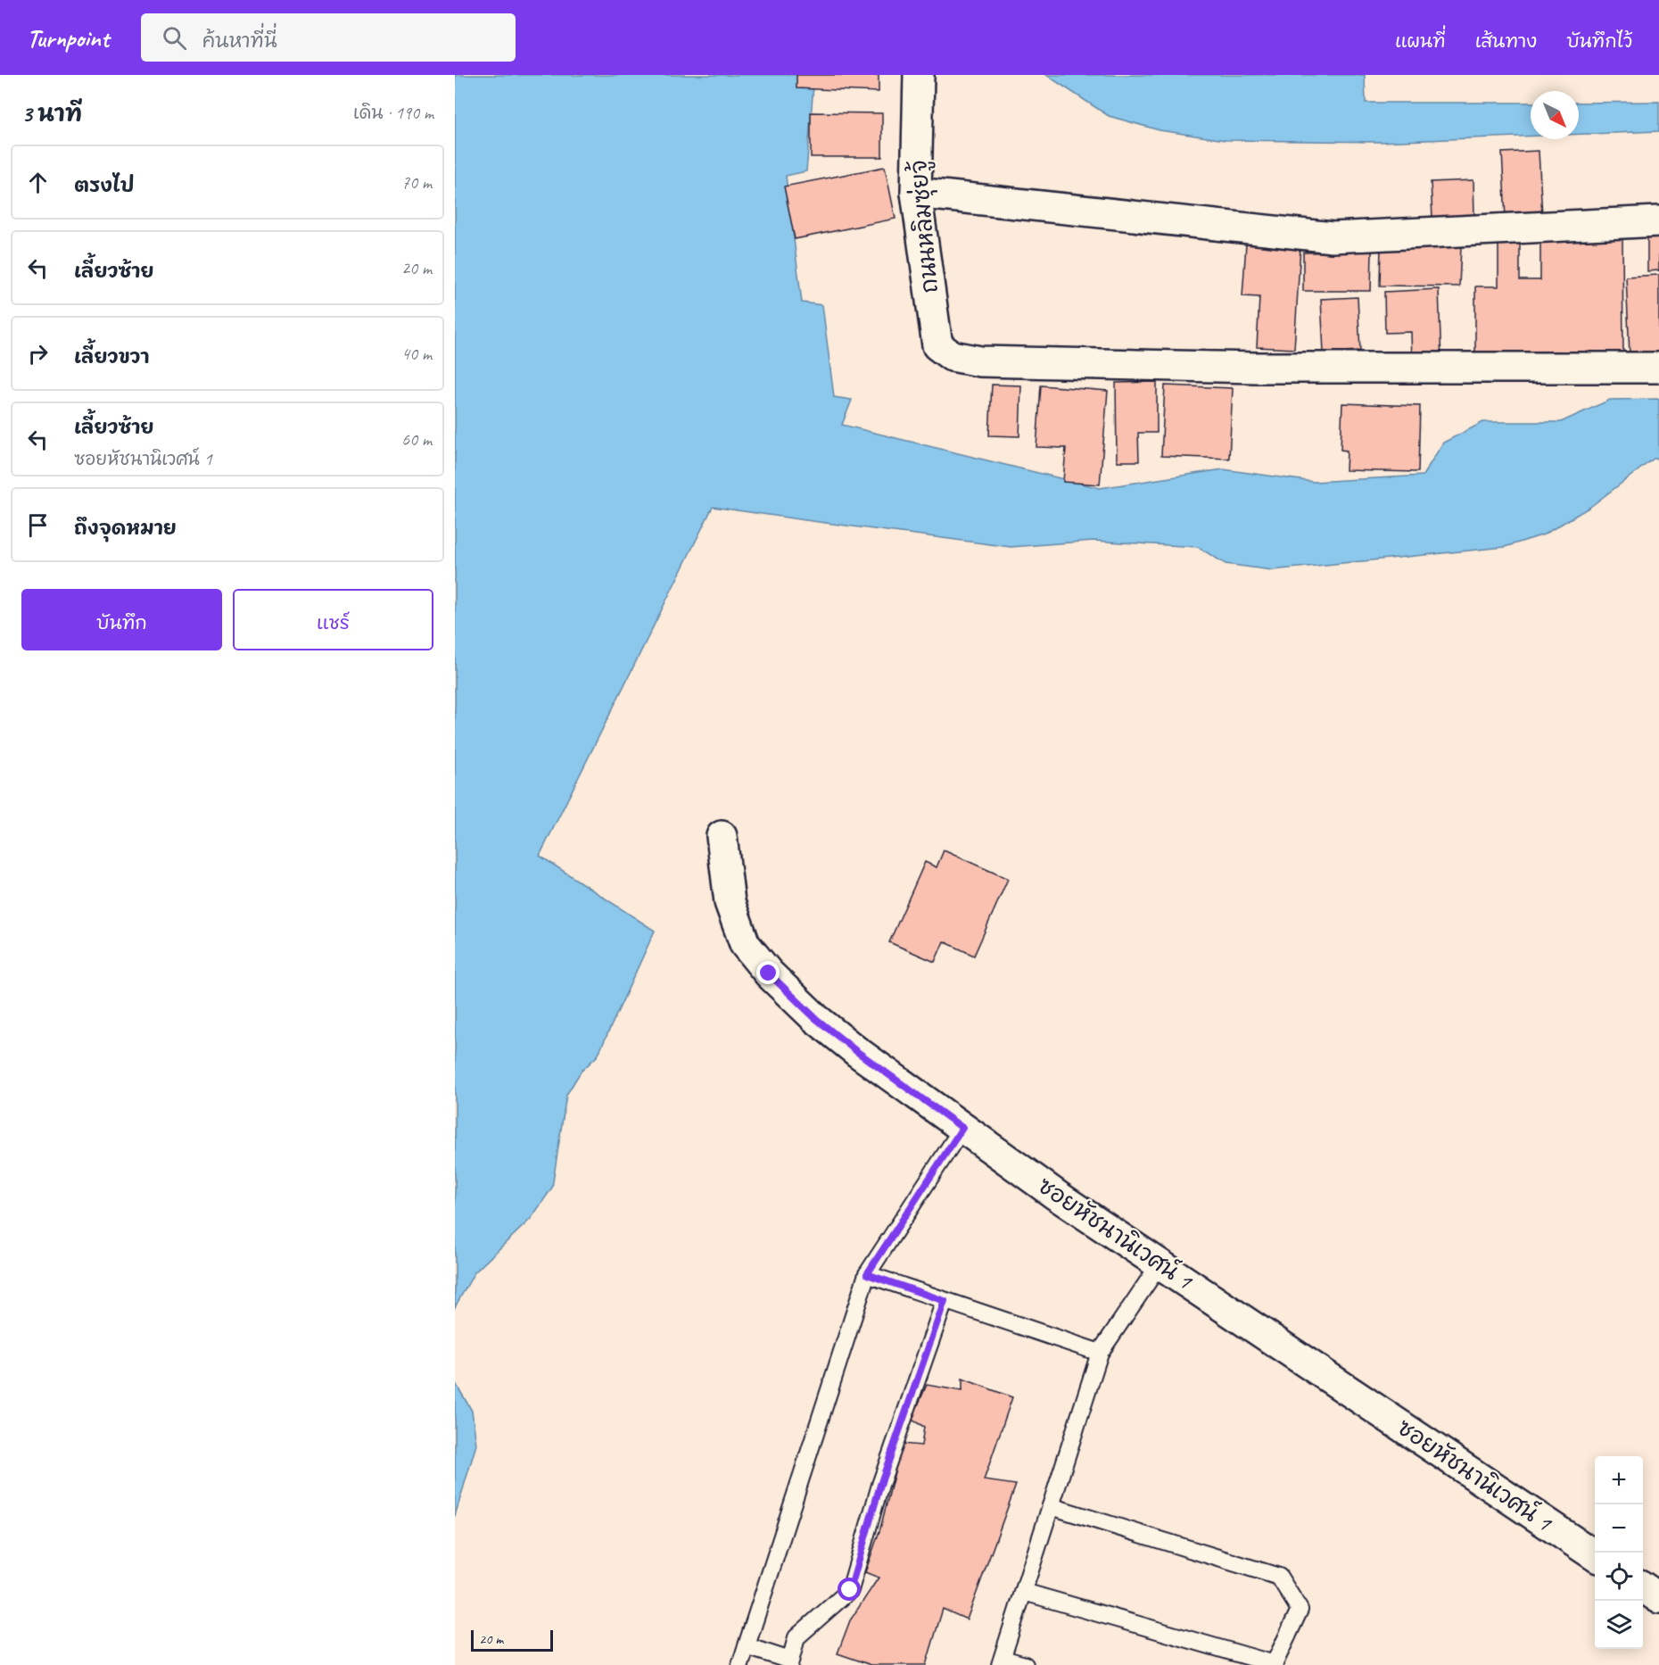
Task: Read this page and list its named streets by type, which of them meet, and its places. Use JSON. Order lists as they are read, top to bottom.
{
  "streets": {
    "street": ["ถนนหลิมซุ่ยจู้", "ซอยหัชนานิเวศน์ 1"]
  },
  "scale_bar": "20 m",
  "north": "bottom right",
  "page": {
    "header": "Turnpoint",
    "search": "ค้นหาที่นี่",
    "nav": ["แผนที่", "เส้นทาง", "บันทึกไว้"],
    "heading": ["3 นาที", "เดิน · 190 m"],
    "list": [
      ["ตรงไป", "70 m"],
      ["เลี้ยวซ้าย", "20 m"],
      ["เลี้ยวขวา", "40 m"],
      ["เลี้ยวซ้าย", "ซอยหัชนานิเวศน์ 1", "60 m"],
      "ถึงจุดหมาย"
    ],
    "buttons": ["บันทึก", "แชร์"],
    "map_buttons": ["+", "−"],
    "scale": "20 m"
  }
}
